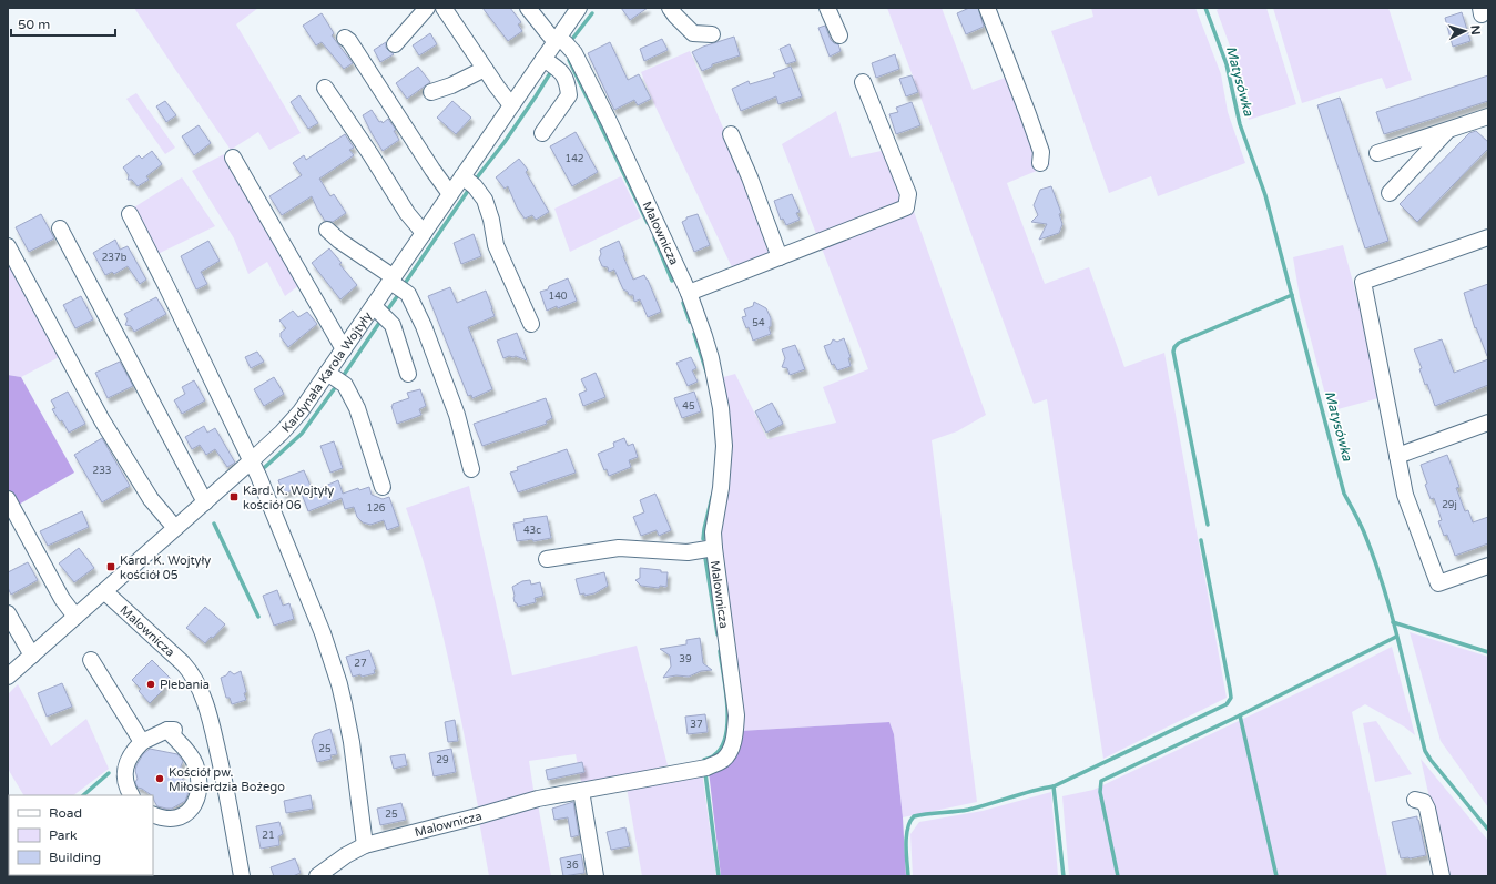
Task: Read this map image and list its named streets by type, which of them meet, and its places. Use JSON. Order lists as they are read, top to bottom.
{
  "streets": {
    "street": ["Malownicza", "Kardynała Karola Wojtyły"]
  },
  "crossings": [
    ["Malownicza", "Kardynała Karola Wojtyły"]
  ],
  "water": ["Matysówka"],
  "places": {
    "transit": ["Kard. K. Wojtyły kościół 06", "Kard. K. Wojtyły kościół 05"],
    "other": ["Plebania", "Kościół pw. Miłosierdzia Bożego"]
  },
  "house_numbers": [
    "142",
    "237b",
    "140",
    "54",
    "45",
    "233",
    "29j",
    "126",
    "43c",
    "39",
    "27",
    "37",
    "25",
    "29",
    "25",
    "21",
    "36"
  ],
  "legend": ["Road", "Park", "Building"],
  "scale_bar": "50 m",
  "north": "right"
}
